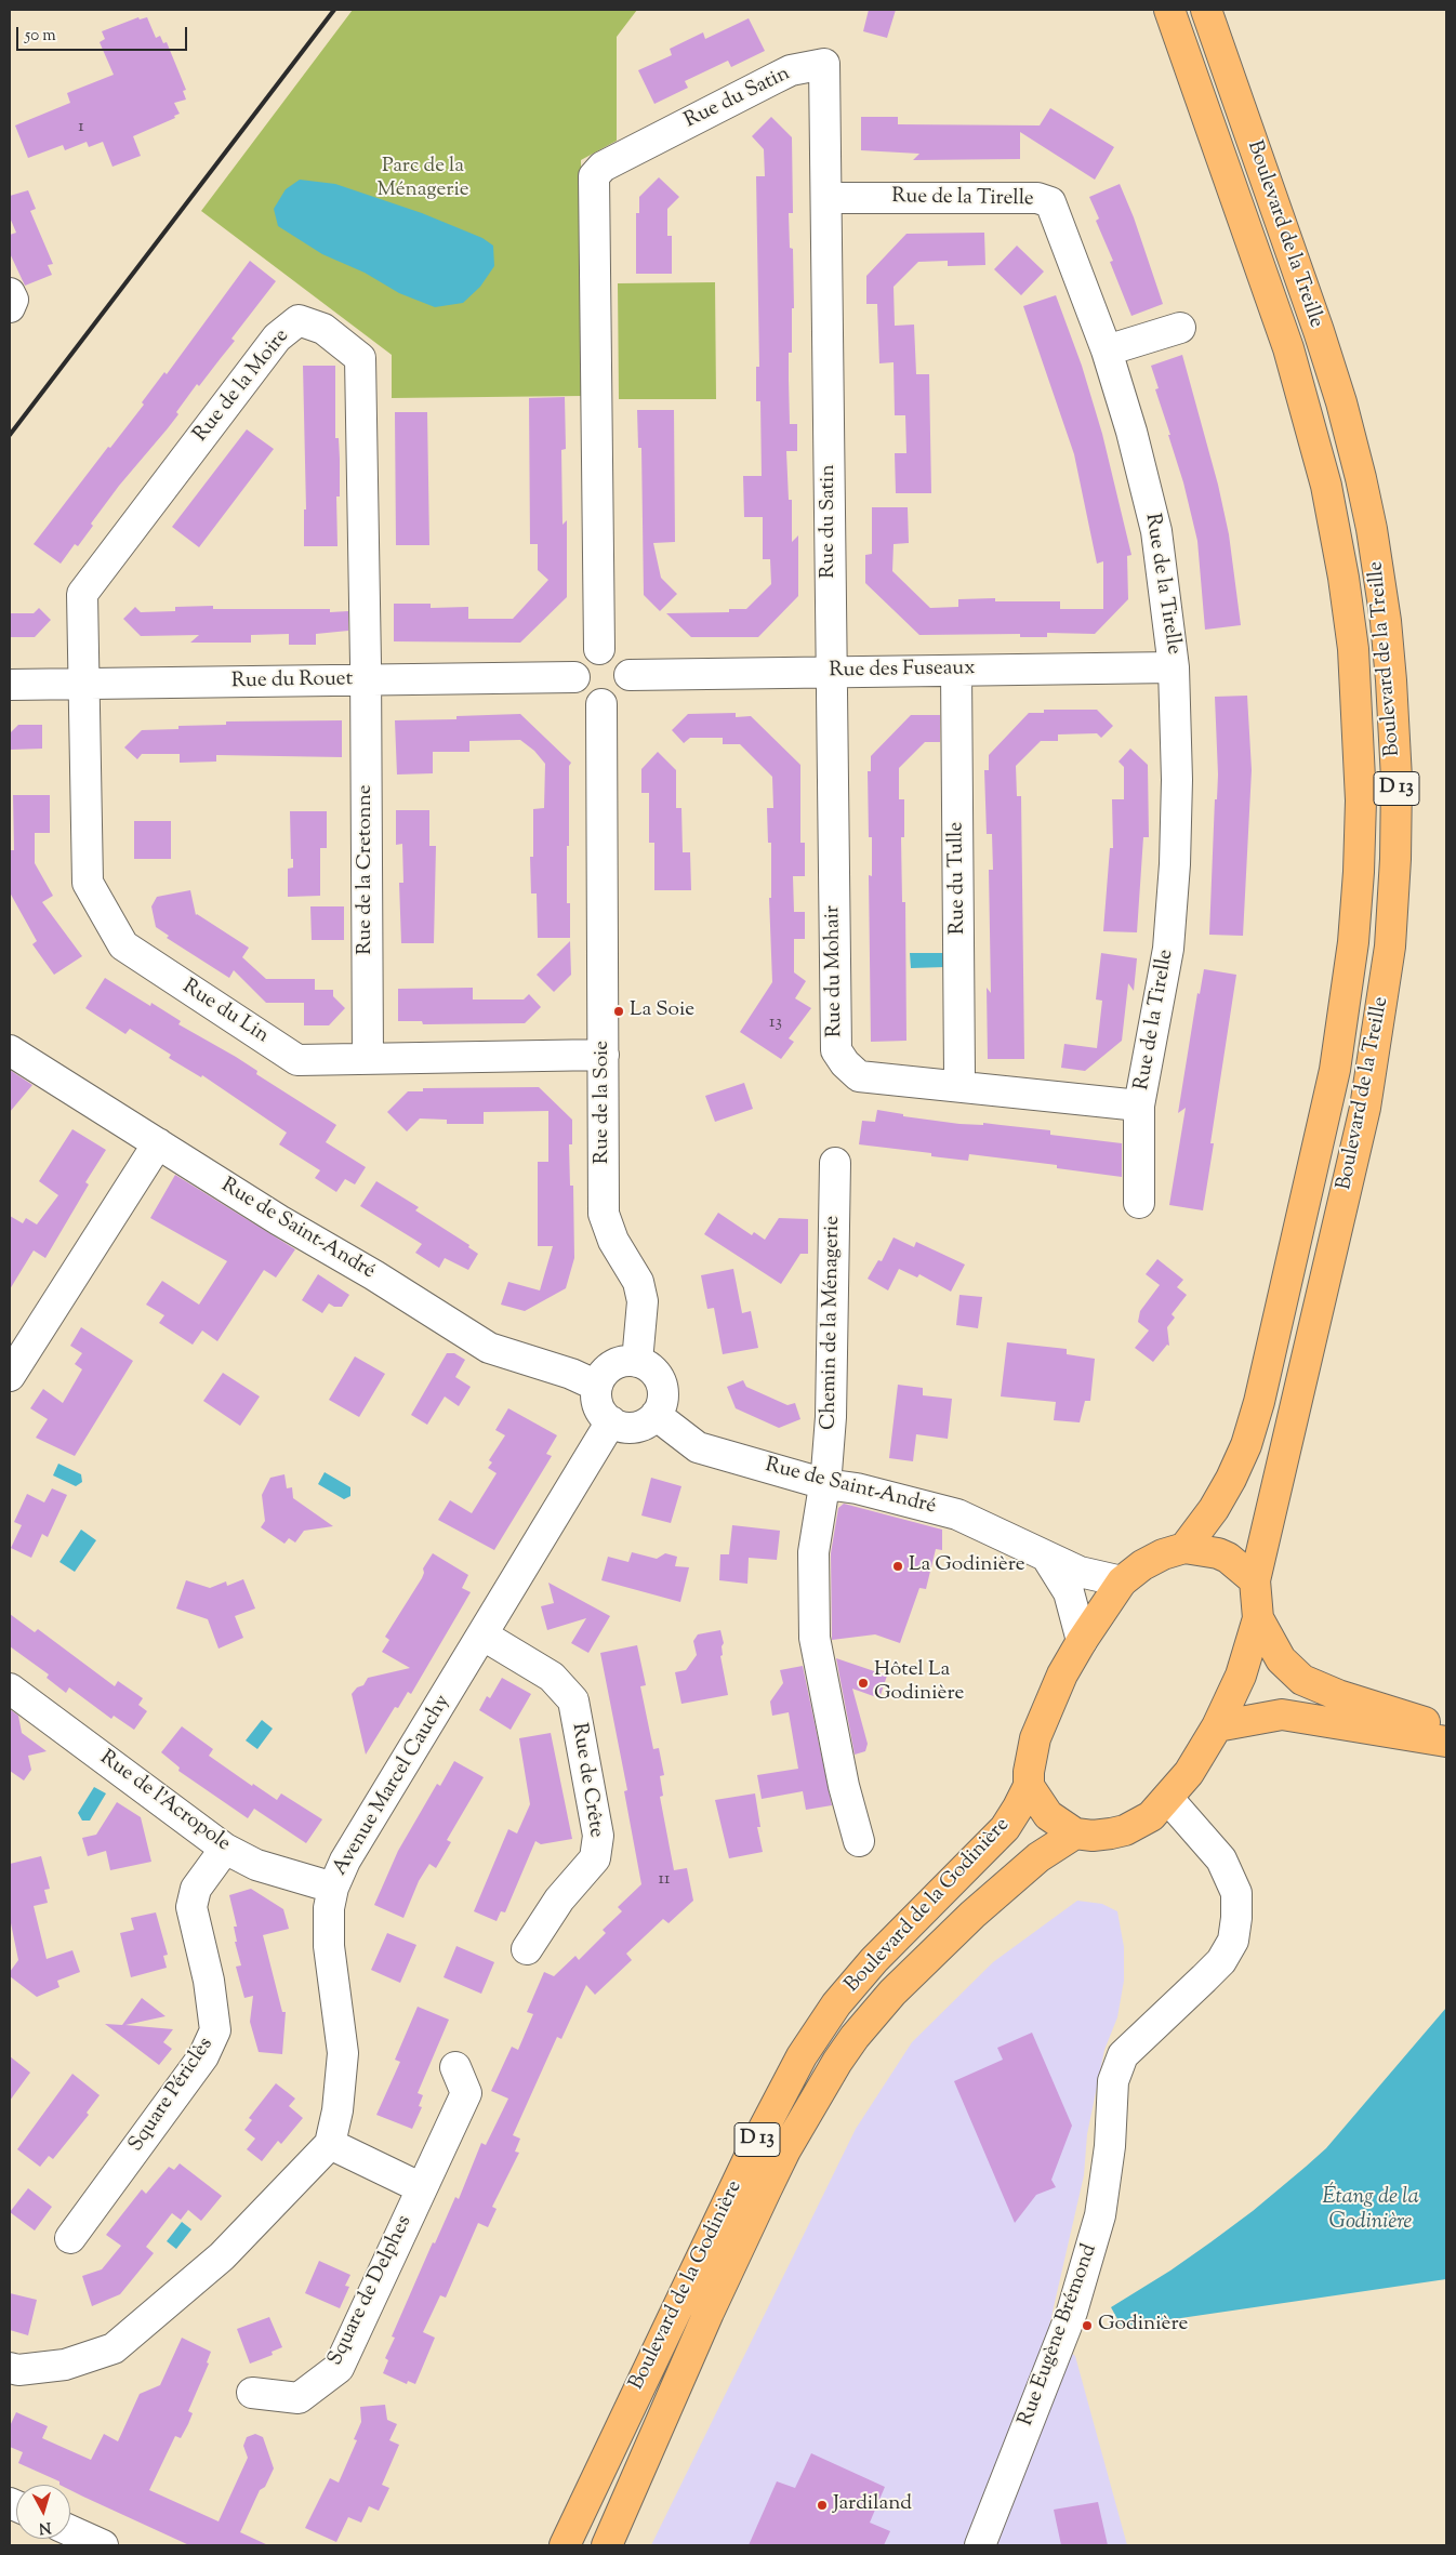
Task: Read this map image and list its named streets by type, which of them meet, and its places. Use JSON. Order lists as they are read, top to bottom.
{
  "streets": {
    "main road": ["Boulevard de la Treille", "D 13", "Boulevard de la Godinière"],
    "street": [
      "Rue du Satin",
      "Rue de la Tirelle",
      "Rue de la Moire",
      "Rue des Fuseaux",
      "Rue du Rouet",
      "Rue de la Cretonne",
      "Rue du Tulle",
      "Rue du Mohair",
      "Rue du Lin",
      "Rue de la Soie",
      "Rue de Saint-André",
      "Chemin de la Ménagerie",
      "Rue de Crête",
      "Avenue Marcel Cauchy",
      "Rue de l’Acropole",
      "Square Périclès",
      "Square de Delphes",
      "Rue Eugène Brémond"
    ]
  },
  "crossings": [
    ["Rue du Satin", "Rue de la Tirelle"],
    ["Rue du Satin", "Rue des Fuseaux"],
    ["Rue du Satin", "Rue du Rouet"],
    ["Rue du Satin", "Rue du Mohair"],
    ["Rue du Satin", "Rue de la Soie"],
    ["Rue de la Tirelle", "Rue des Fuseaux"],
    ["Rue de la Tirelle", "Rue du Mohair"],
    ["Rue de la Moire", "Rue du Rouet"],
    ["Rue de la Moire", "Rue de la Cretonne"],
    ["Rue de la Moire", "Rue du Lin"],
    ["Rue des Fuseaux", "Rue du Rouet"],
    ["Rue des Fuseaux", "Rue du Tulle"],
    ["Rue des Fuseaux", "Rue du Mohair"],
    ["Rue des Fuseaux", "Rue de la Soie"],
    ["Rue du Rouet", "Rue de la Cretonne"],
    ["Rue du Rouet", "Rue du Lin"],
    ["Rue du Rouet", "Rue de la Soie"],
    ["Rue de la Cretonne", "Rue du Lin"],
    ["Rue du Tulle", "Rue du Mohair"],
    ["Rue du Lin", "Rue de la Soie"],
    ["Rue de la Soie", "Rue de Saint-André"],
    ["Rue de la Soie", "Avenue Marcel Cauchy"],
    ["Rue de Saint-André", "Chemin de la Ménagerie"],
    ["Rue de Saint-André", "Avenue Marcel Cauchy"],
    ["Rue de Crête", "Avenue Marcel Cauchy"],
    ["Avenue Marcel Cauchy", "Rue de l’Acropole"],
    ["Rue de l’Acropole", "Square Périclès"]
  ],
  "water": ["Étang de la Godinière"],
  "parks": ["Parc de la Ménagerie"],
  "places": [
    "La Soie",
    "La Godinière",
    "Hôtel La Godinière",
    "Godinière",
    "Jardiland"
  ],
  "house_numbers": ["1", "13", "11"],
  "scale_bar": "50 m",
  "north": "bottom"
}
